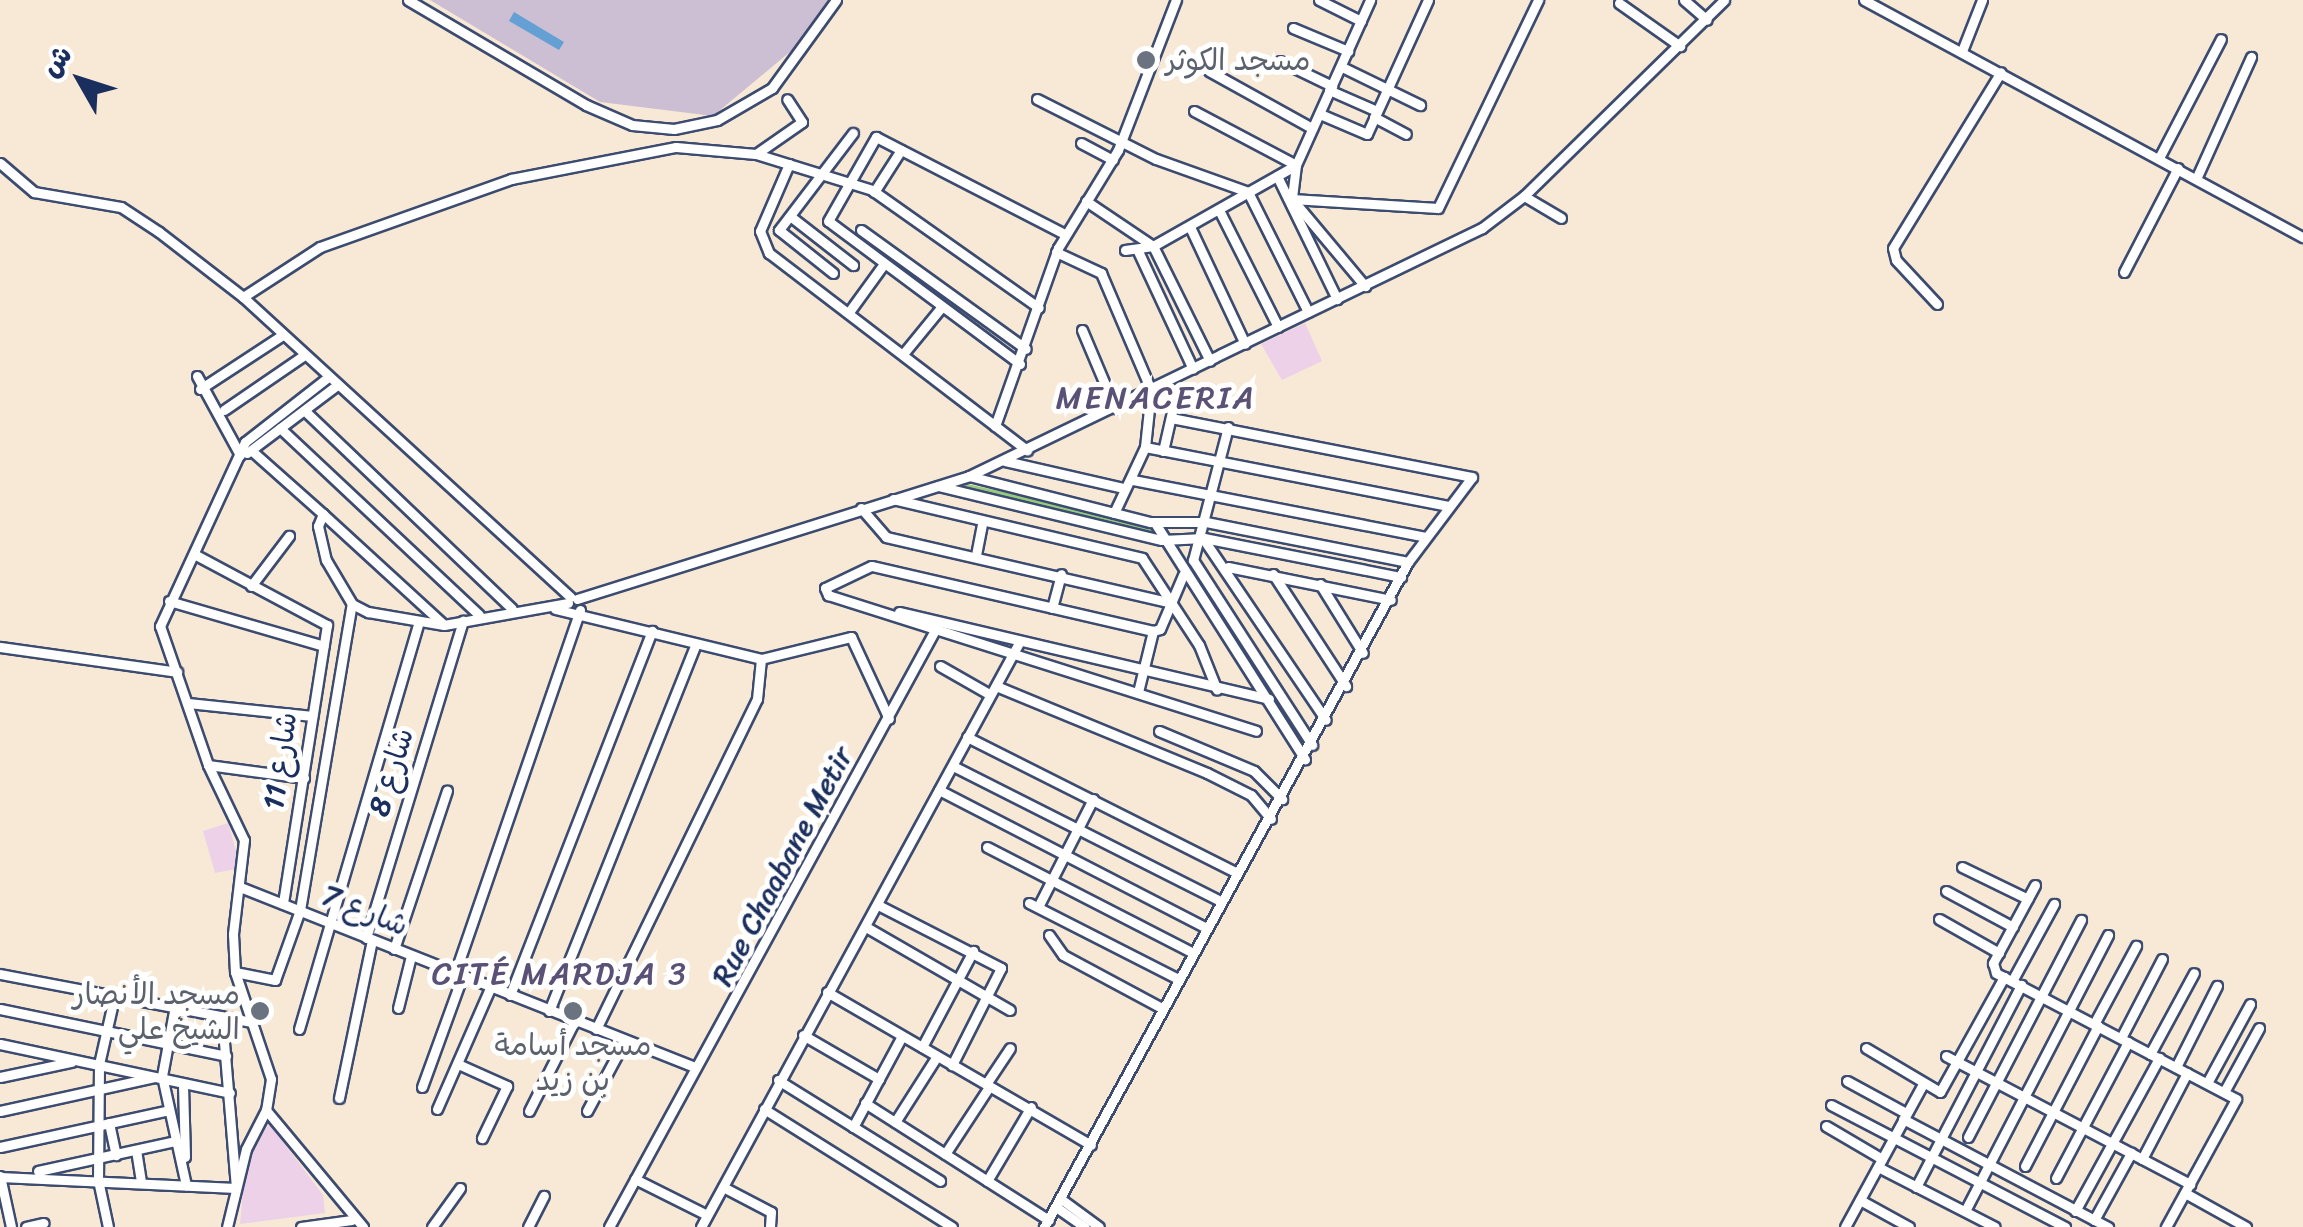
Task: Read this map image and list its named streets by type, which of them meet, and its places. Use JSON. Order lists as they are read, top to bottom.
{
  "streets": {
    "street": [
      "شارع 11",
      "شارع 8",
      "Rue Chaabane Metir",
      "شارع 7"
    ]
  },
  "crossings": [
    ["شارع 11", "شارع 7"],
    ["شارع 8", "شارع 7"],
    ["Rue Chaabane Metir", "شارع 7"]
  ],
  "districts": ["MENACERIA", "CITÉ MARDJA 3"],
  "places": ["مسجد الكوثر", "مسجد الأنصار الشيخ علي", "مسجد أسامة بن زيد"],
  "north": "top left"
}
